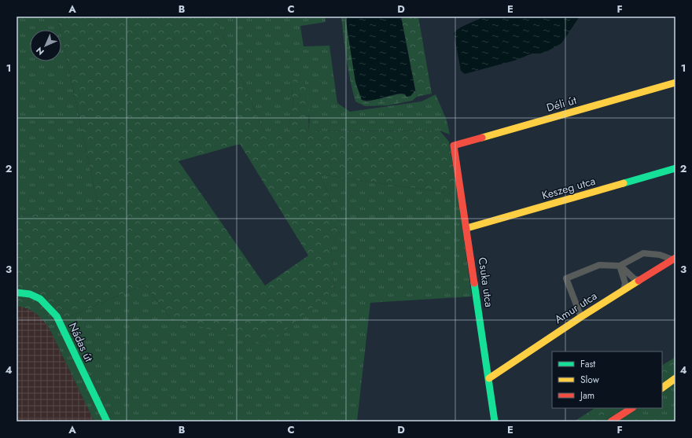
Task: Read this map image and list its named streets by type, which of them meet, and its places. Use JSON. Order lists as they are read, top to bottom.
{
  "streets": {
    "street": [
      "Déli út",
      "Keszeg utca",
      "Csuka utca",
      "Amur utca",
      "Nádas út"
    ]
  },
  "crossings": [
    ["Déli út", "Csuka utca"],
    ["Keszeg utca", "Csuka utca"],
    ["Csuka utca", "Amur utca"]
  ],
  "legend": ["Fast", "Slow", "Jam"],
  "north": "bottom left",
  "grid": {
    "columns": [
      "A",
      "B",
      "C",
      "D",
      "E",
      "F"
    ],
    "rows": [
      "1",
      "2",
      "3",
      "4"
    ]
  }
}
